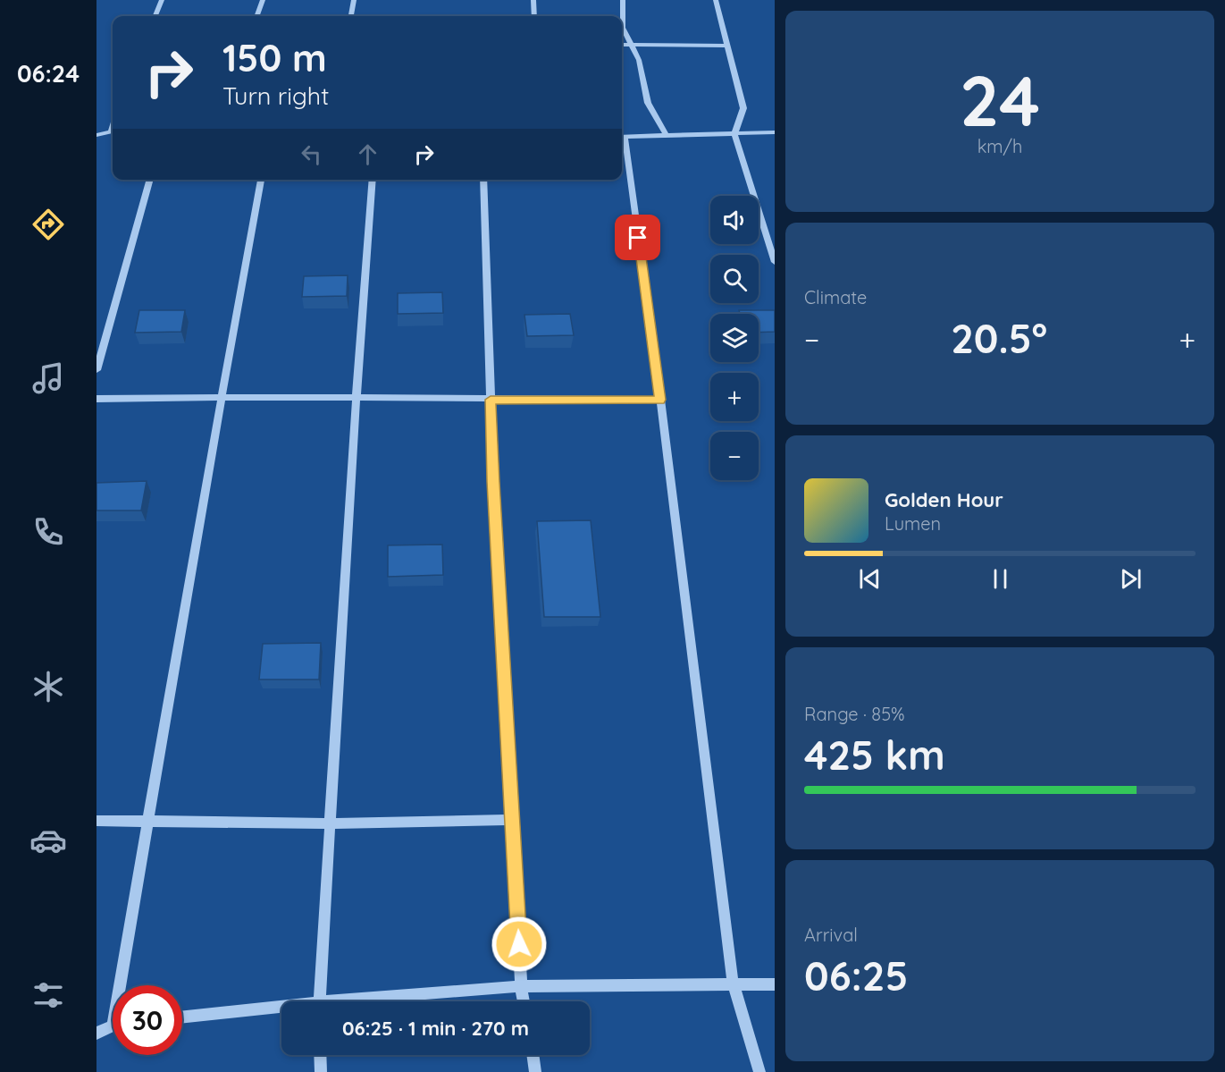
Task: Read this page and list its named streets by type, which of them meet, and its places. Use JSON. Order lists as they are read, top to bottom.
{
  "page": {
    "tabs": "06:24",
    "tile": [
      ["24", "km/h"],
      "Climate",
      ["Range · 85%", "425 km"],
      ["Arrival", "06:25"]
    ],
    "turn": ["150 m", "Turn right"],
    "map_buttons": ["+", "−"],
    "heat": ["−", "20.5°", "+"],
    "song": ["Golden Hour", "Lumen"],
    "limit": "30",
    "trip": "06:25 · 1 min · 270 m"
  }
}
